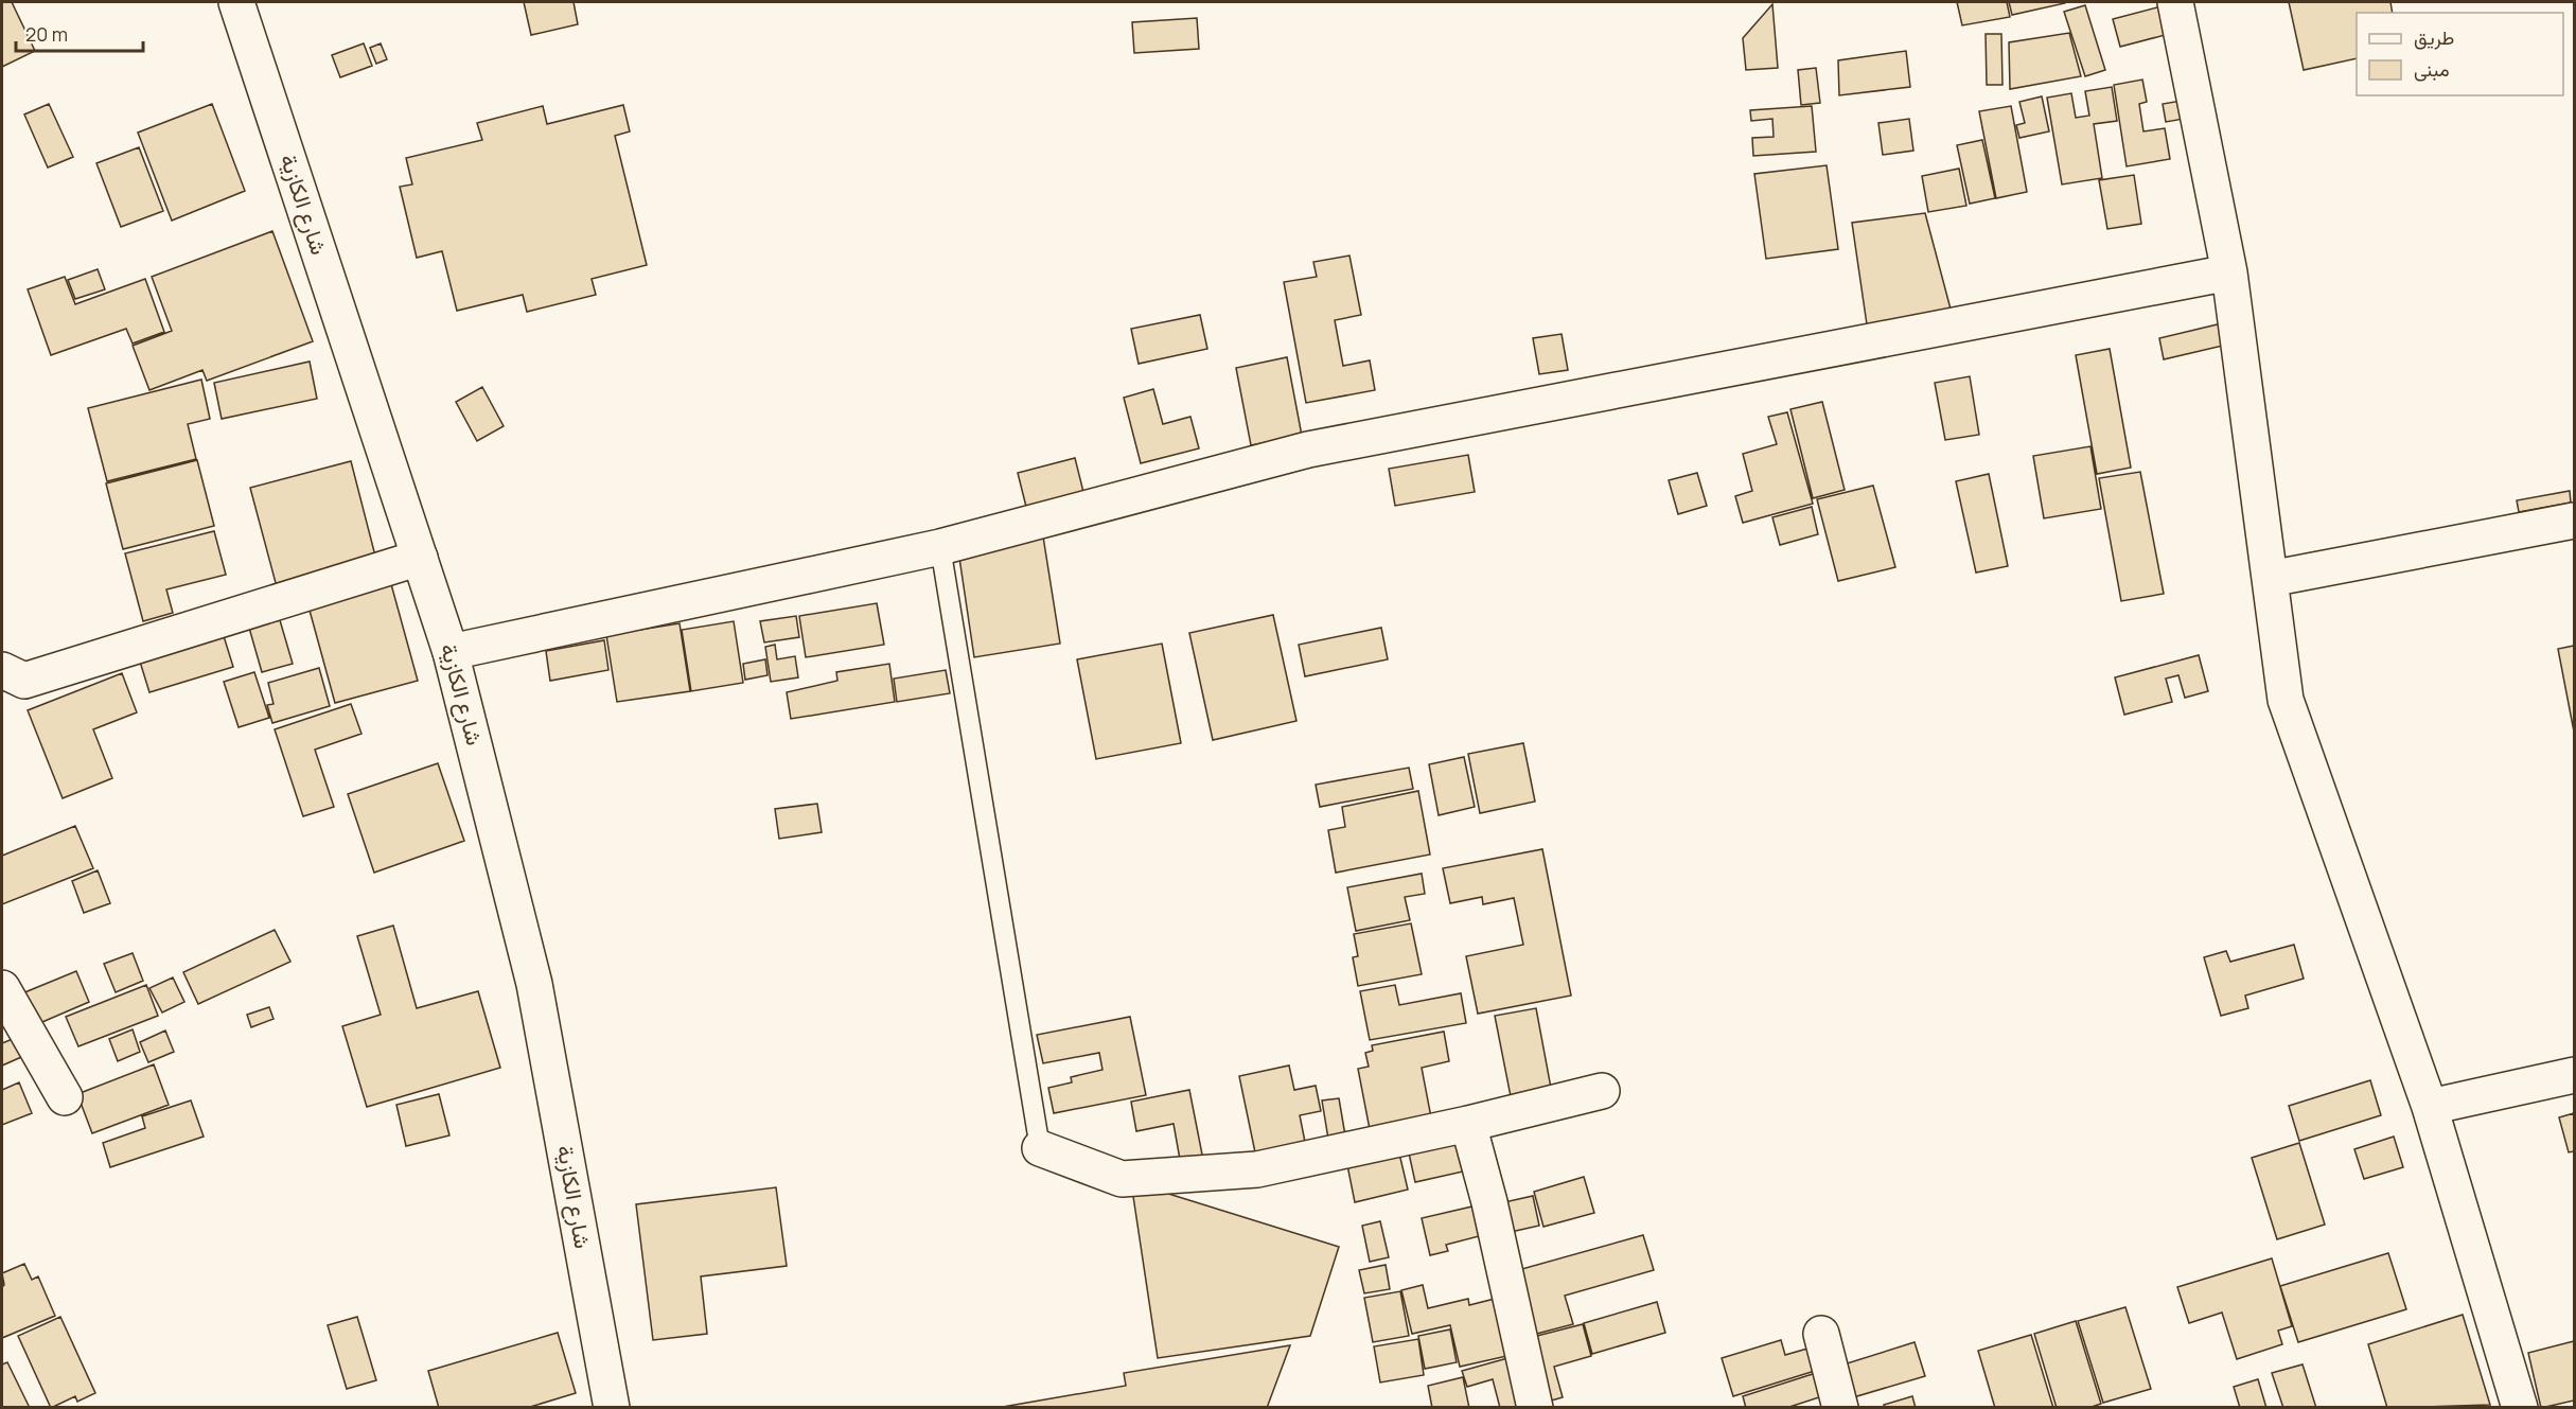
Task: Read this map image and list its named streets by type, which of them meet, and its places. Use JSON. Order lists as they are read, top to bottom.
{
  "streets": {
    "street": ["شارع الكازية"]
  },
  "legend": ["طريق", "مبنى"],
  "scale_bar": "20 m"
}
